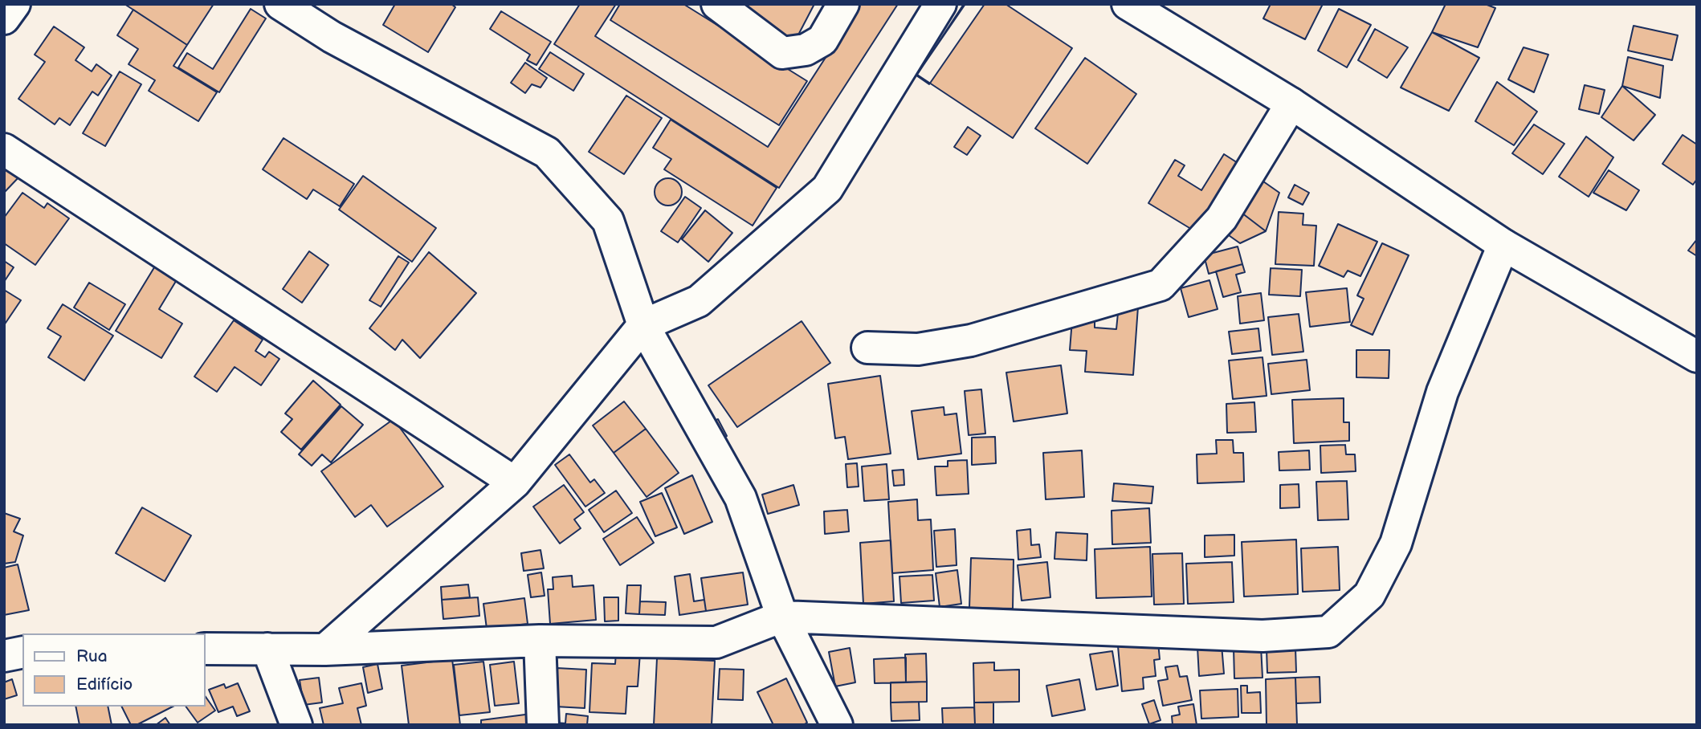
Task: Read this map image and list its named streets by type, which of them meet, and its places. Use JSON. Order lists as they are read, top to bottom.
{
  "legend": ["Rua", "Edifício"]
}
